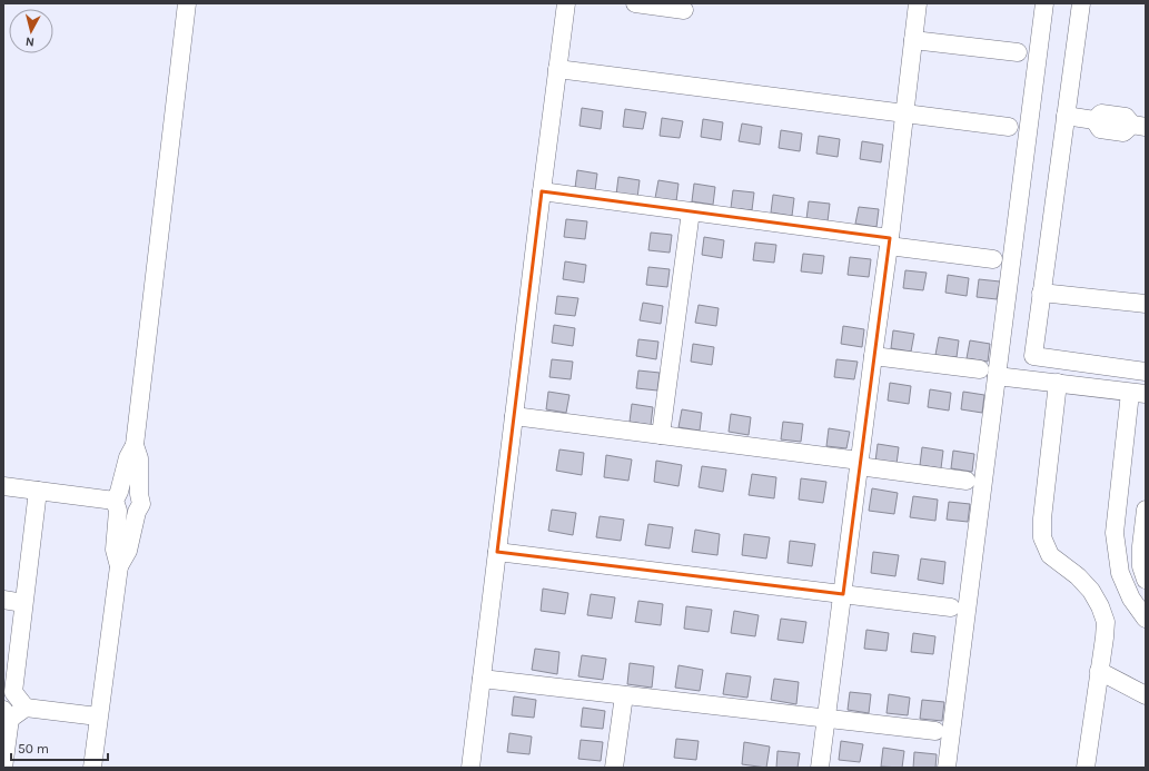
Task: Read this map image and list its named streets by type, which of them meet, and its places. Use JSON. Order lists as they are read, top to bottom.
{
  "scale_bar": "50 m",
  "north": "bottom"
}
